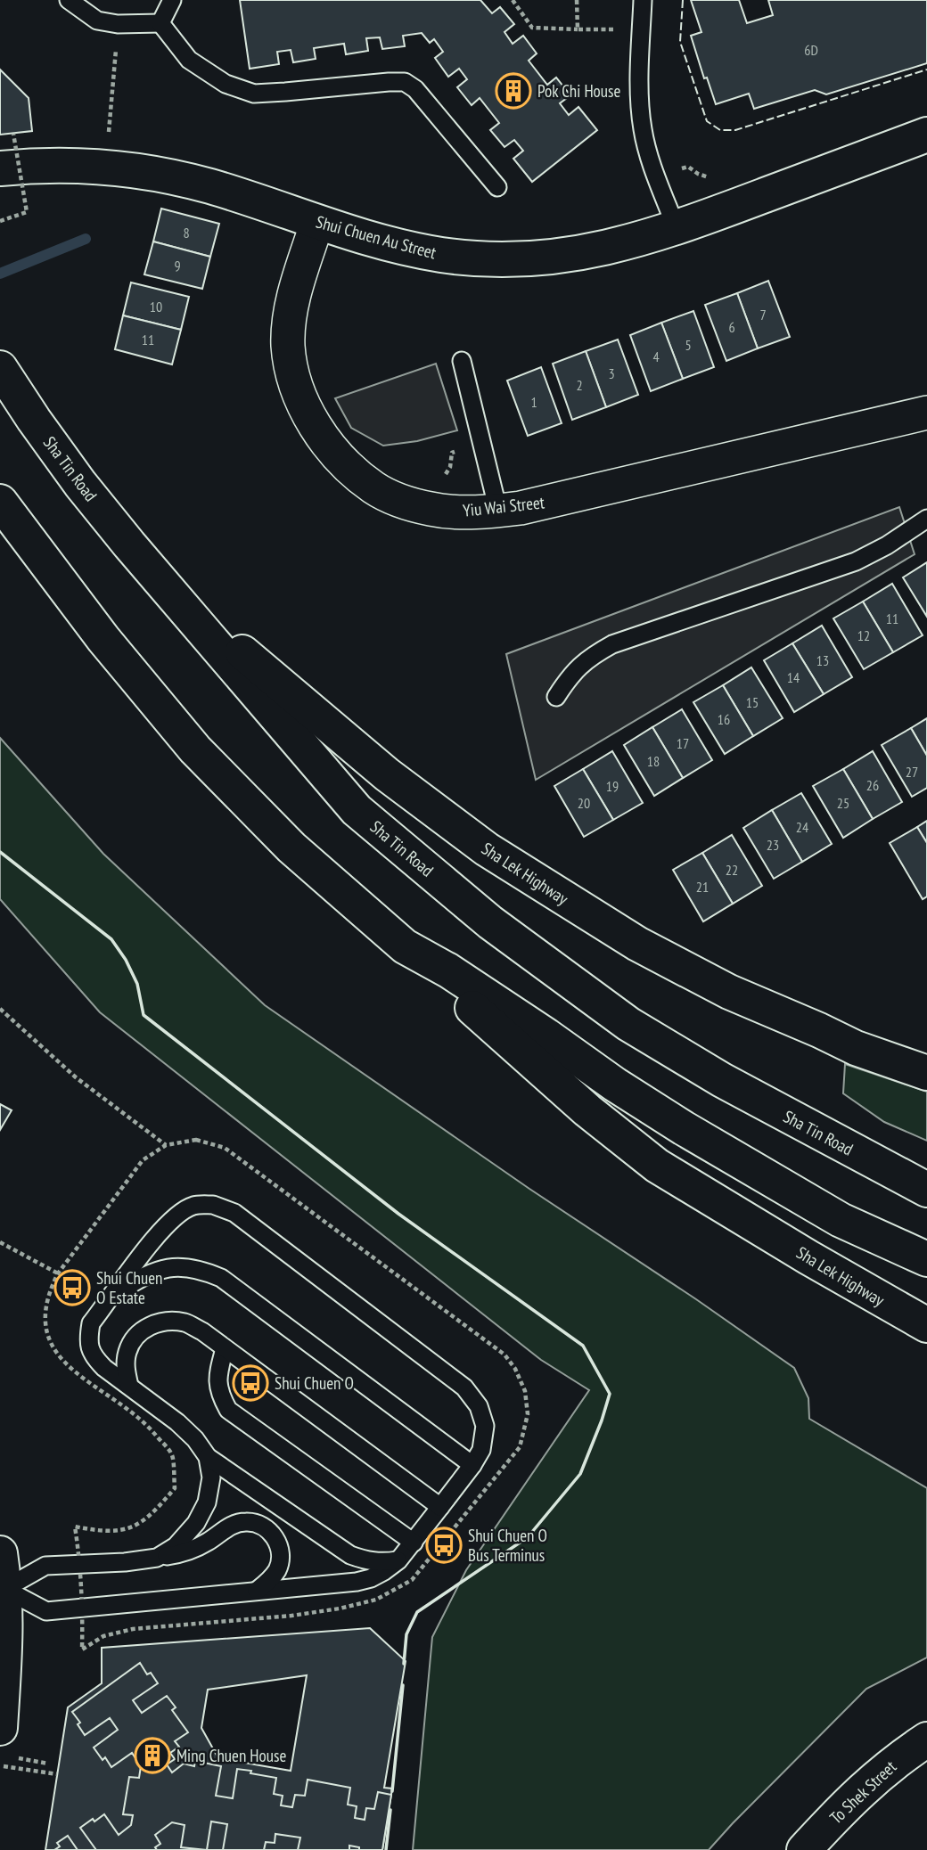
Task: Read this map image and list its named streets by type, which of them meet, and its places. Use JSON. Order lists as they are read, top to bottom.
{
  "streets": {
    "main road": [
      "Shui Chuen Au Street",
      "Sha Tin Road",
      "Sha Lek Highway",
      "To Shek Street"
    ],
    "street": ["Yiu Wai Street"]
  },
  "crossings": [
    ["Shui Chuen Au Street", "Yiu Wai Street"],
    ["Sha Tin Road", "Sha Lek Highway"]
  ],
  "places": {
    "building": ["Pok Chi House", "Ming Chuen House"],
    "bus stop": ["Shui Chuen O Estate", "Shui Chuen O", "Shui Chuen O Bus Terminus"]
  },
  "house_numbers": [
    "6D",
    "8",
    "9",
    "10",
    "7",
    "6",
    "11",
    "5",
    "4",
    "3",
    "2",
    "1",
    "11",
    "12",
    "13",
    "14",
    "15",
    "16",
    "17",
    "18",
    "27",
    "26",
    "19",
    "20",
    "25",
    "24",
    "23",
    "22",
    "21"
  ]
}
